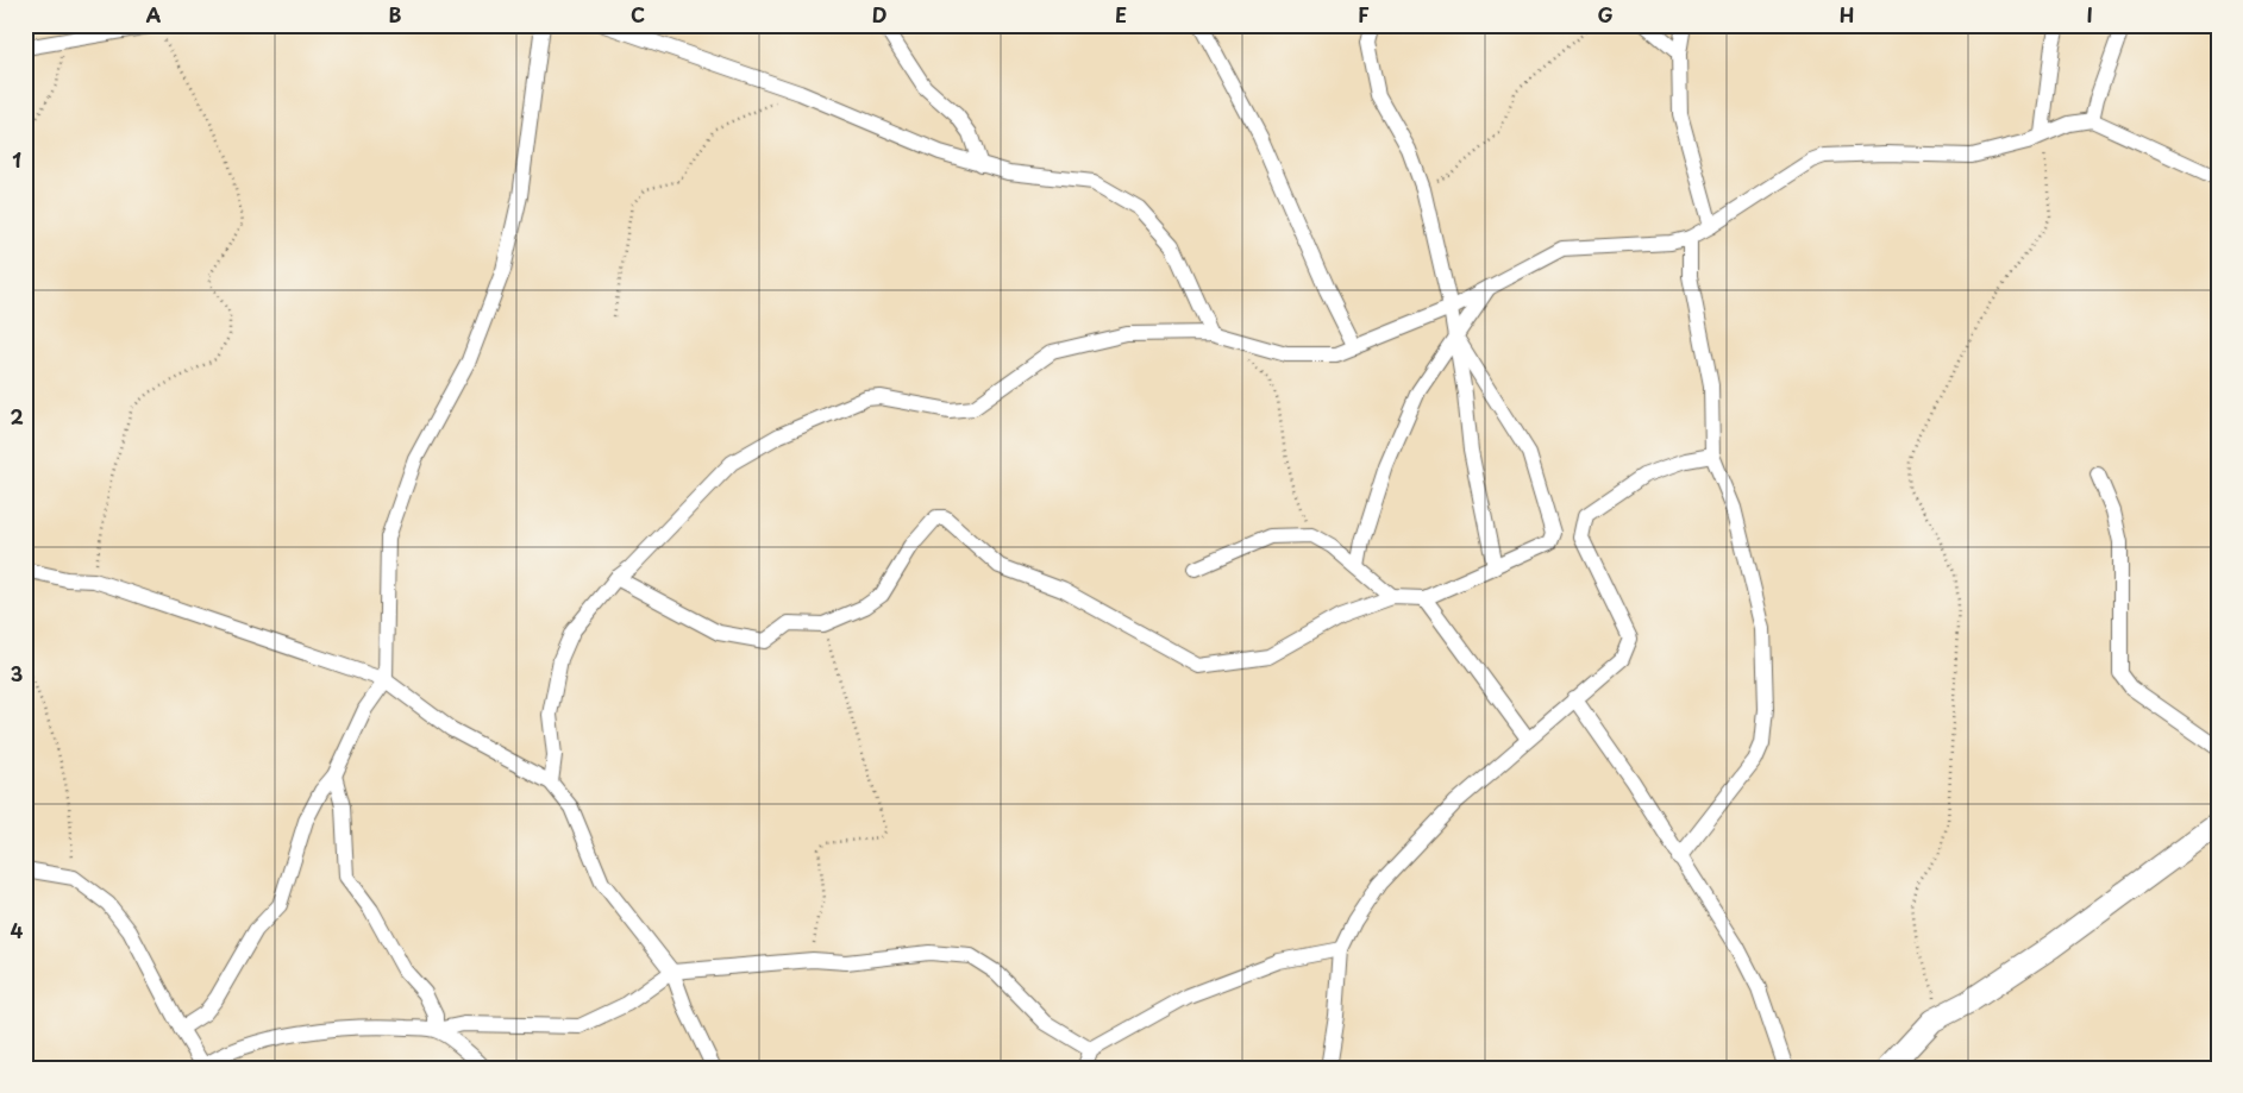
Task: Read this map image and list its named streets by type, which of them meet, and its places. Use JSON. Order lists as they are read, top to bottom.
{
  "grid": {
    "columns": [
      "A",
      "B",
      "C",
      "D",
      "E",
      "F",
      "G",
      "H",
      "I"
    ],
    "rows": [
      "1",
      "2",
      "3",
      "4"
    ]
  }
}
